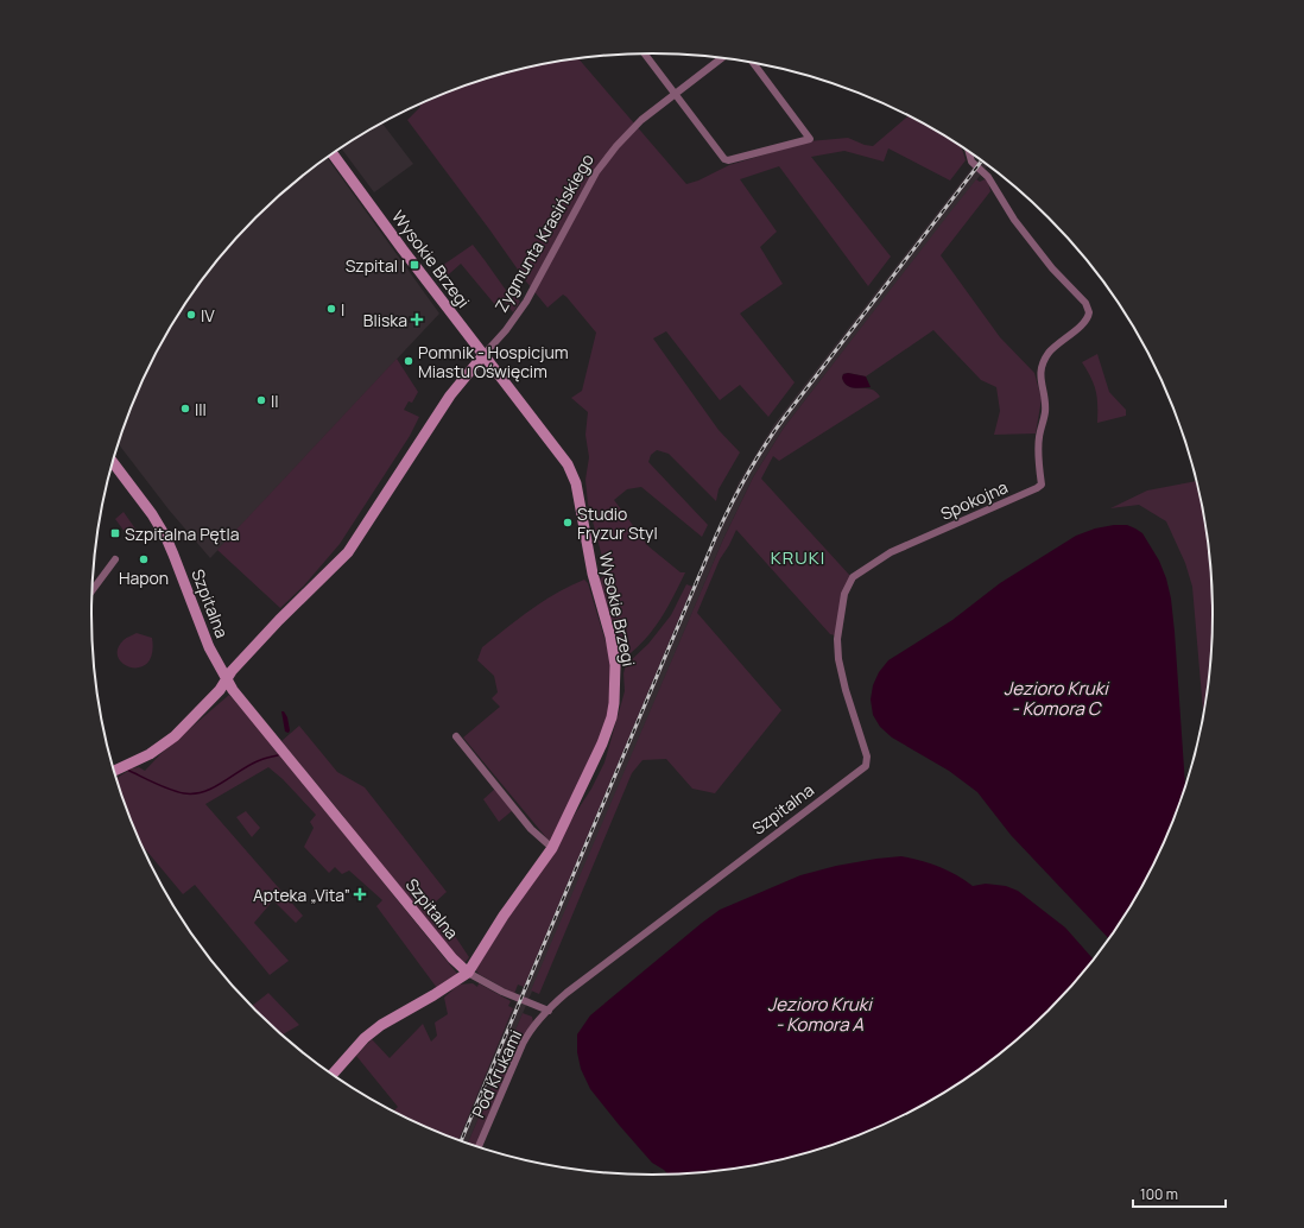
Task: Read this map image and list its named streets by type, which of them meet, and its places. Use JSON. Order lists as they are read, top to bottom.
{
  "streets": {
    "street": [
      "Zygmunta Krasińskiego",
      "Wysokie Brzegi",
      "Spokojna",
      "Szpitalna",
      "Pod Krukami"
    ]
  },
  "crossings": [
    ["Zygmunta Krasińskiego", "Wysokie Brzegi"],
    ["Zygmunta Krasińskiego", "Szpitalna"],
    ["Wysokie Brzegi", "Szpitalna"],
    ["Spokojna", "Szpitalna"],
    ["Szpitalna", "Pod Krukami"]
  ],
  "districts": ["KRUKI"],
  "water": ["Jezioro Kruki - Komora C", "Jezioro Kruki - Komora A"],
  "places": {
    "transit": ["Szpital I", "Szpitalna Pętla"],
    "other": [
      "I",
      "IV",
      "Pomnik - Hospicjum Miastu Oświęcim",
      "II",
      "III",
      "Studio Fryzur Styl",
      "Hapon"
    ],
    "health": ["Bliska", "Apteka „Vita”"]
  },
  "scale_bar": "100 m"
}
